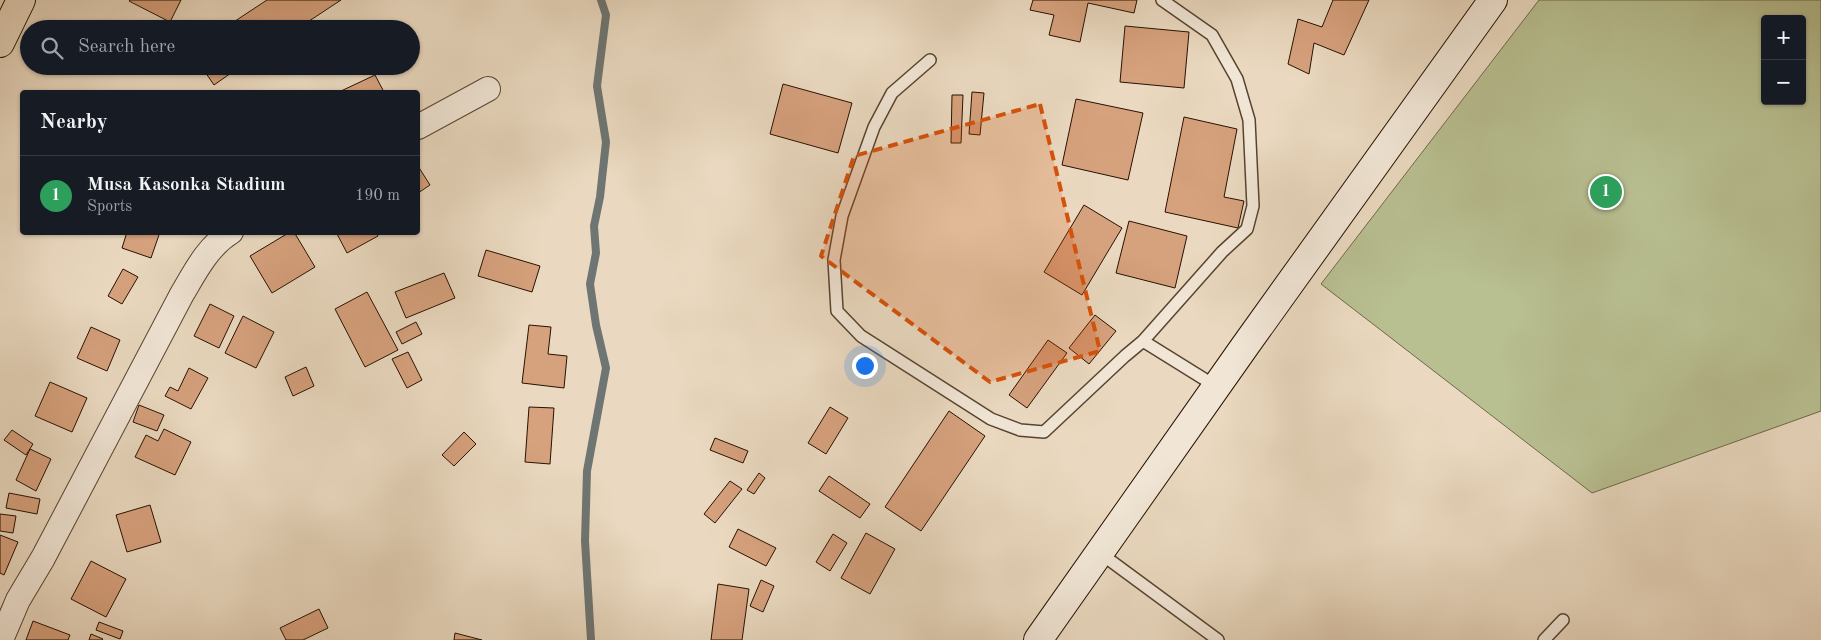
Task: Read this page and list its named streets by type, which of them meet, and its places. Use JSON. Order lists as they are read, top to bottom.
{
  "page": {
    "map_buttons": ["+", "−"],
    "search": "Search here",
    "heading": "Nearby",
    "list": [
      {
        "mark": "1",
        "name": "Musa Kasonka Stadium",
        "note": "Sports",
        "value": "190 m"
      }
    ],
    "pins": "1"
  }
}
